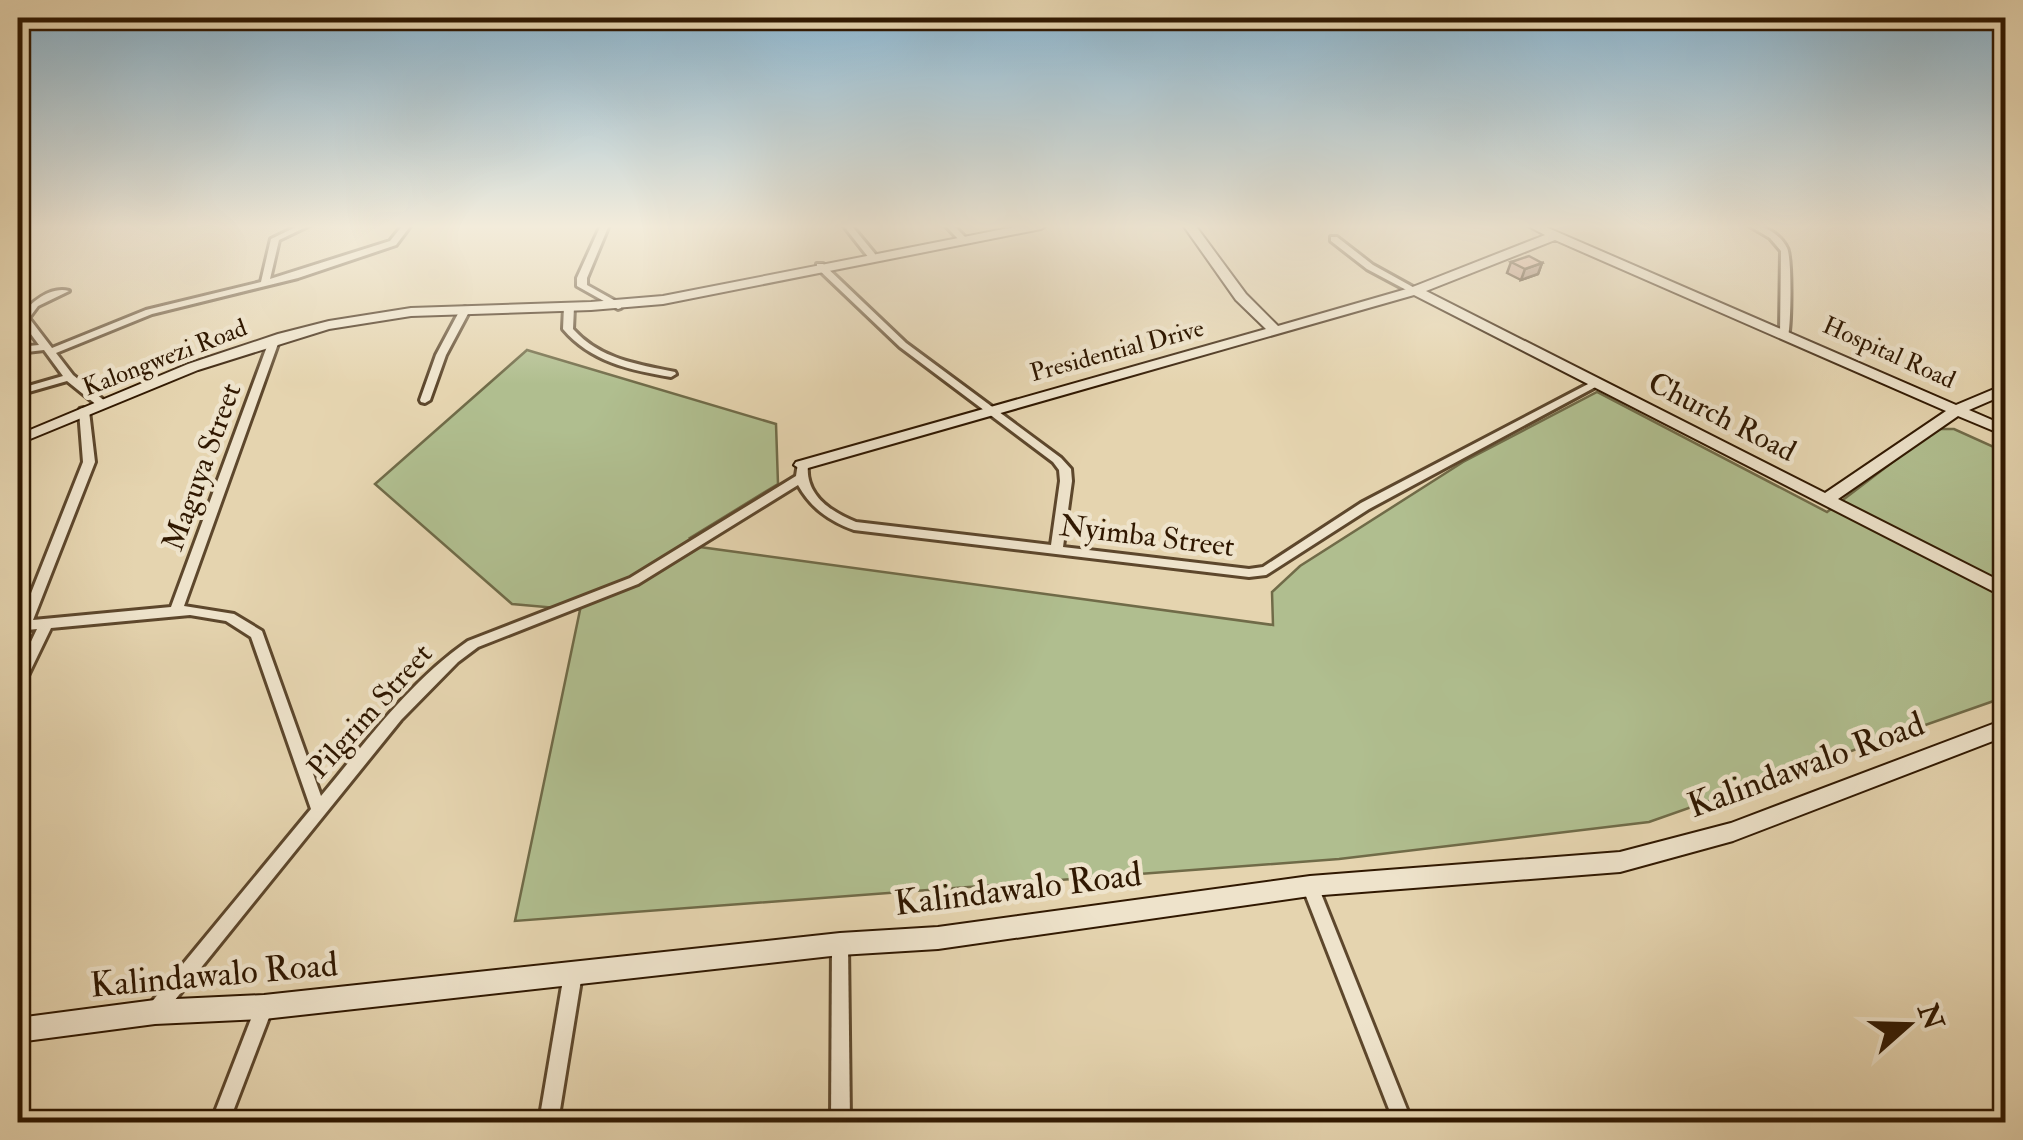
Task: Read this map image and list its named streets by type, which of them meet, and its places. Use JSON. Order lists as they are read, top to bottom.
{
  "streets": {
    "street": [
      "Presidential Drive",
      "Hospital Road",
      "Kalongwezi Road",
      "Church Road",
      "Maguya Street",
      "Nyimba Street",
      "Pilgrim Street",
      "Kalindawalo Road"
    ]
  },
  "crossings": [
    ["Presidential Drive", "Church Road"],
    ["Presidential Drive", "Nyimba Street"],
    ["Presidential Drive", "Pilgrim Street"],
    ["Kalongwezi Road", "Maguya Street"],
    ["Church Road", "Nyimba Street"],
    ["Nyimba Street", "Pilgrim Street"],
    ["Pilgrim Street", "Kalindawalo Road"]
  ],
  "north": "right"
}
